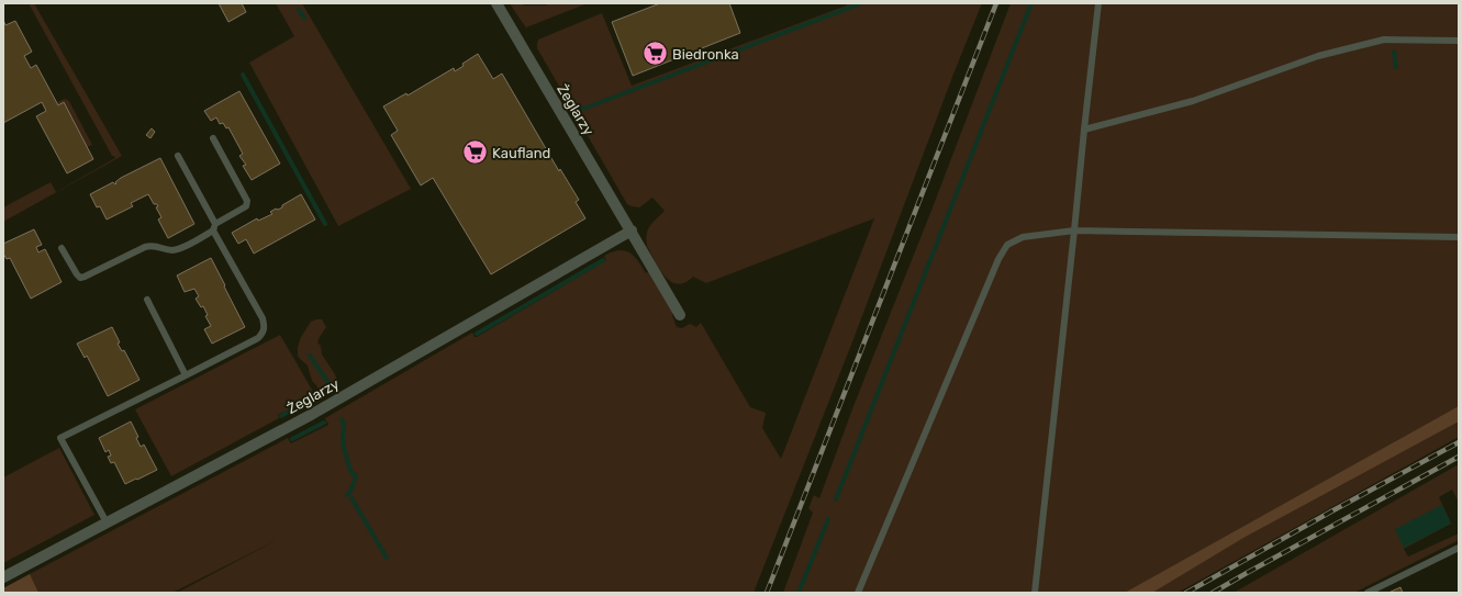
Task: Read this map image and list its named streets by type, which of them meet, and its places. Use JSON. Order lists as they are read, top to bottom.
{
  "streets": {
    "street": ["Żeglarzy"]
  },
  "places": {
    "supermarket": ["Biedronka", "Kaufland"]
  }
}
